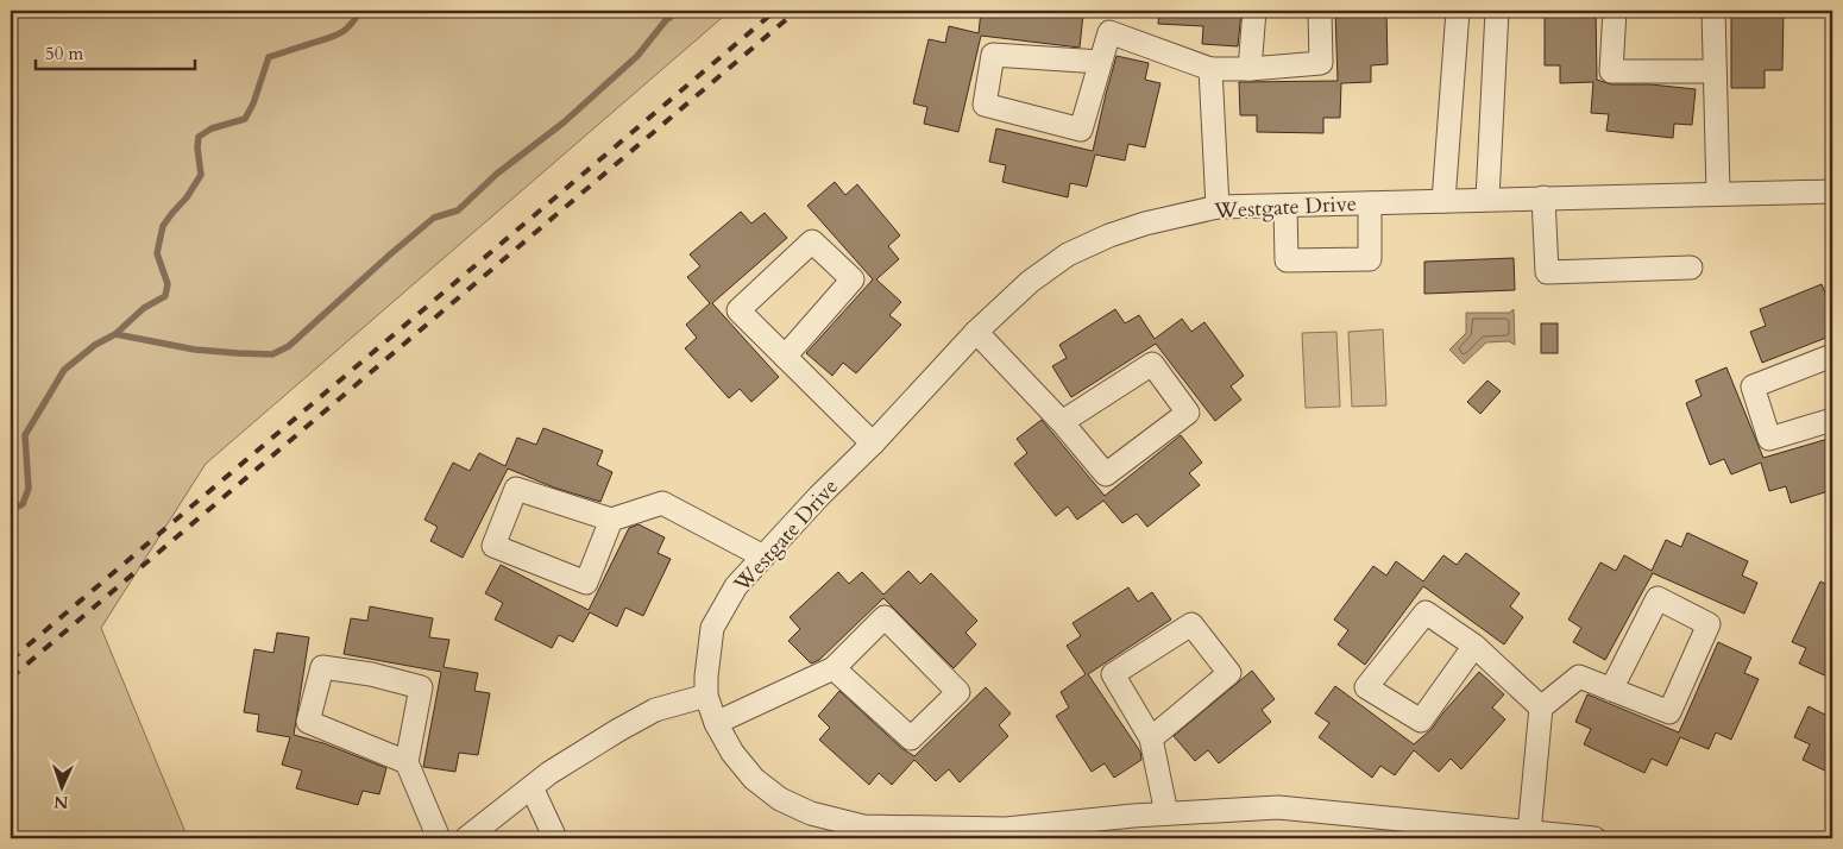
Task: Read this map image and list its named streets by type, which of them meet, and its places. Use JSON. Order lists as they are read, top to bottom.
{
  "streets": {
    "street": ["Westgate Drive"]
  },
  "scale_bar": "50 m",
  "north": "bottom"
}
